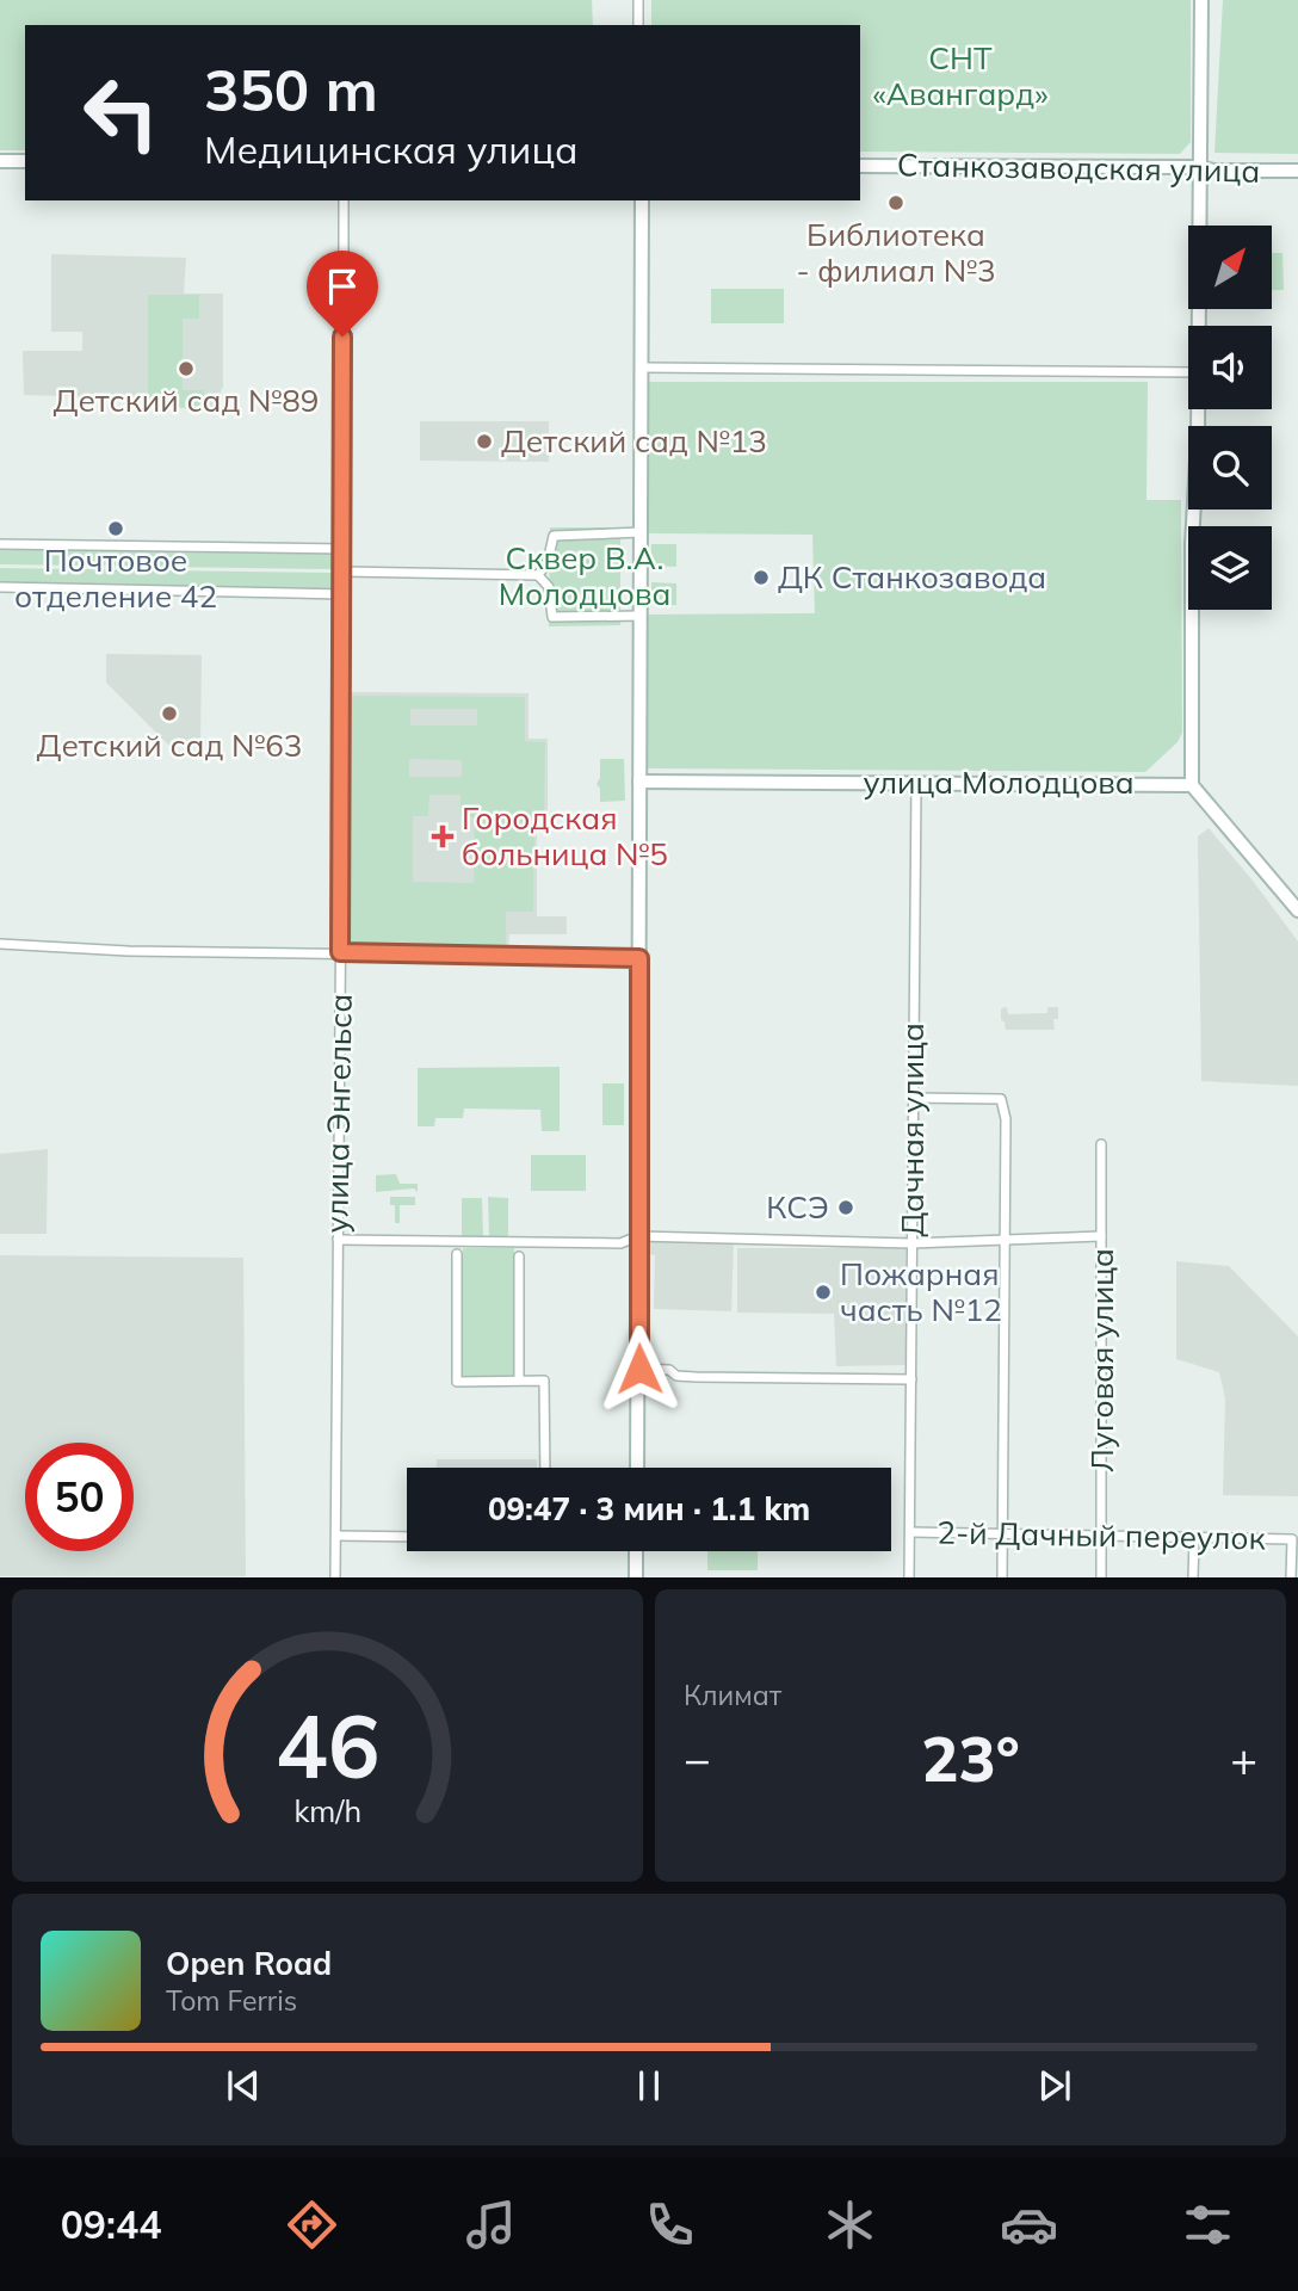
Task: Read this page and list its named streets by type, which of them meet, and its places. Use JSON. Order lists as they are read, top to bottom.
{
  "streets": {
    "street": [
      "Станкозаводская улица",
      "улица Молодцова",
      "улица Энгельса",
      "Дачная улица",
      "Луговая улица",
      "2-й Дачный переулок"
    ]
  },
  "crossings": [
    ["улица Молодцова", "Дачная улица"],
    ["Дачная улица", "2-й Дачный переулок"],
    ["Луговая улица", "2-й Дачный переулок"]
  ],
  "parks": ["СНТ «Авангард»", "Сквер В.А. Молодцова"],
  "places": {
    "other": [
      "Библиотека - филиал №3",
      "Детский сад №89",
      "Детский сад №13",
      "Почтовое отделение 42",
      "ДК Станкозавода",
      "Детский сад №63",
      "КСЭ",
      "Пожарная часть №12"
    ],
    "health": ["Городская больница №5"]
  },
  "north": "top right",
  "page": {
    "turn": ["350 m", "Медицинская улица"],
    "limit": "50",
    "trip": "09:47 · 3 мин · 1.1 km",
    "tile": "Климат",
    "heat": ["−", "23°", "+"],
    "song": ["Open Road", "Tom Ferris"],
    "tabs": "09:44",
    "gauge": ["46", "km/h"]
  }
}
